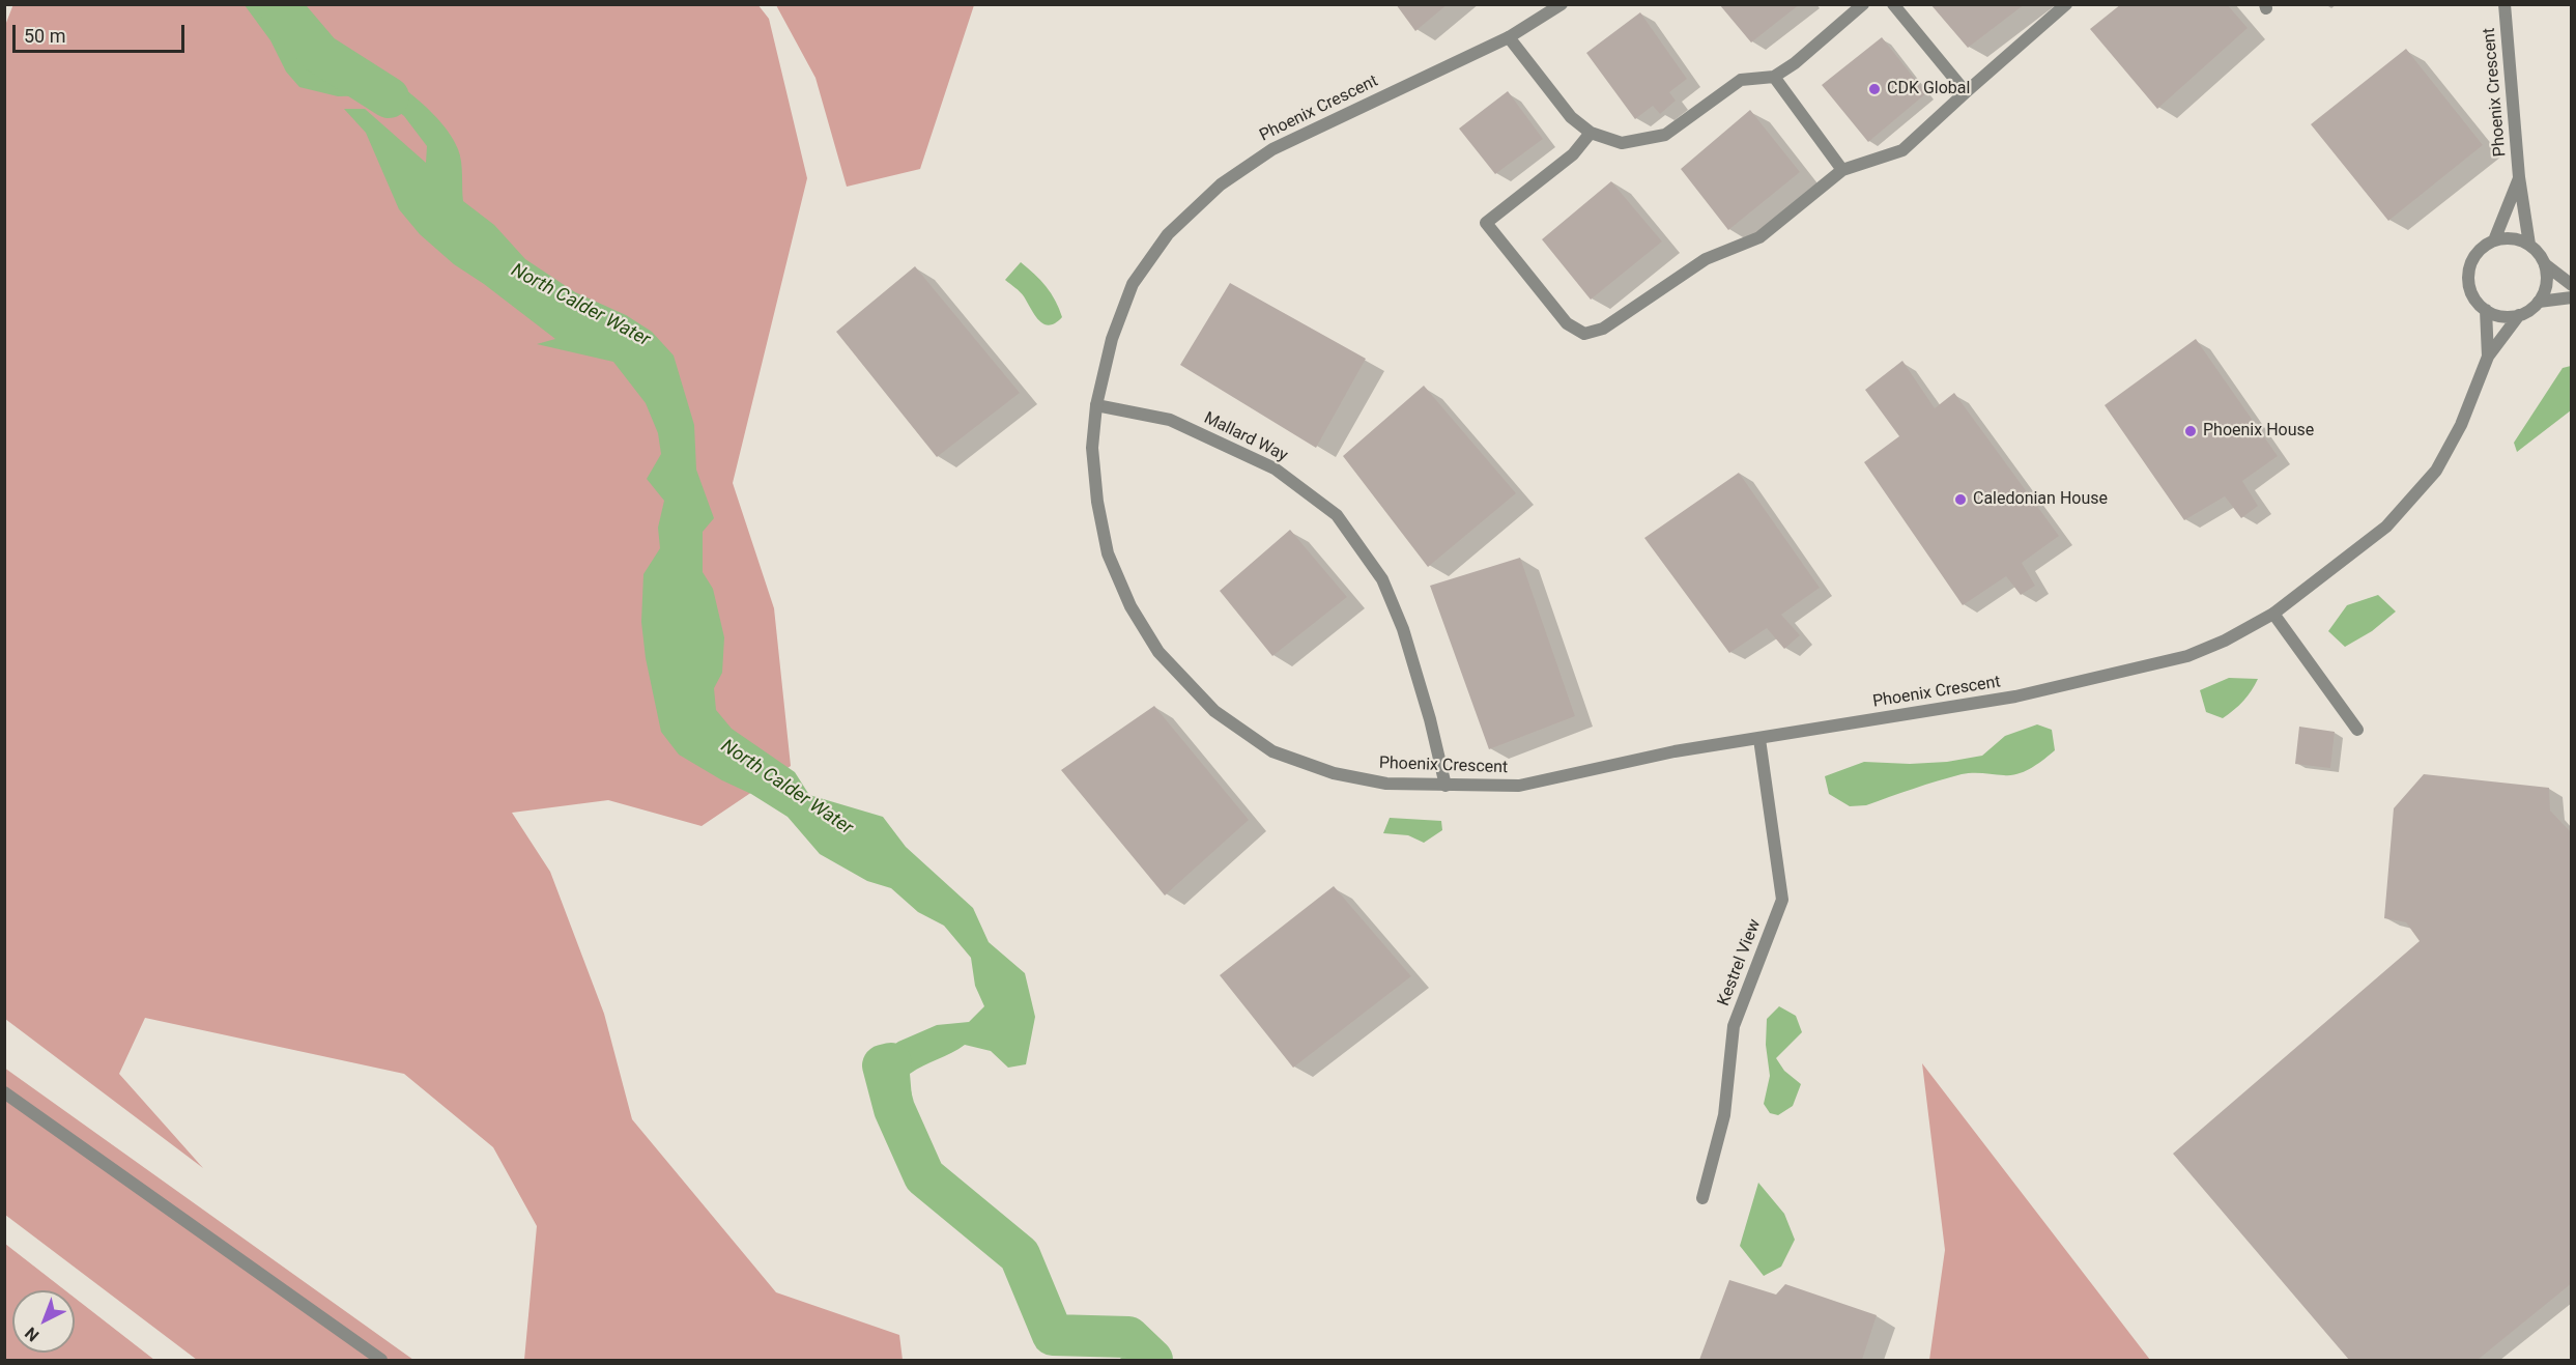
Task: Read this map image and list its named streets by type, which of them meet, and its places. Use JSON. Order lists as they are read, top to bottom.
{
  "streets": {
    "street": ["Phoenix Crescent", "Mallard Way", "Kestrel View"]
  },
  "crossings": [
    ["Phoenix Crescent", "Mallard Way"],
    ["Phoenix Crescent", "Kestrel View"]
  ],
  "water": ["North Calder Water"],
  "places": ["CDK Global", "Phoenix House", "Caledonian House"],
  "scale_bar": "50 m",
  "north": "bottom left"
}
